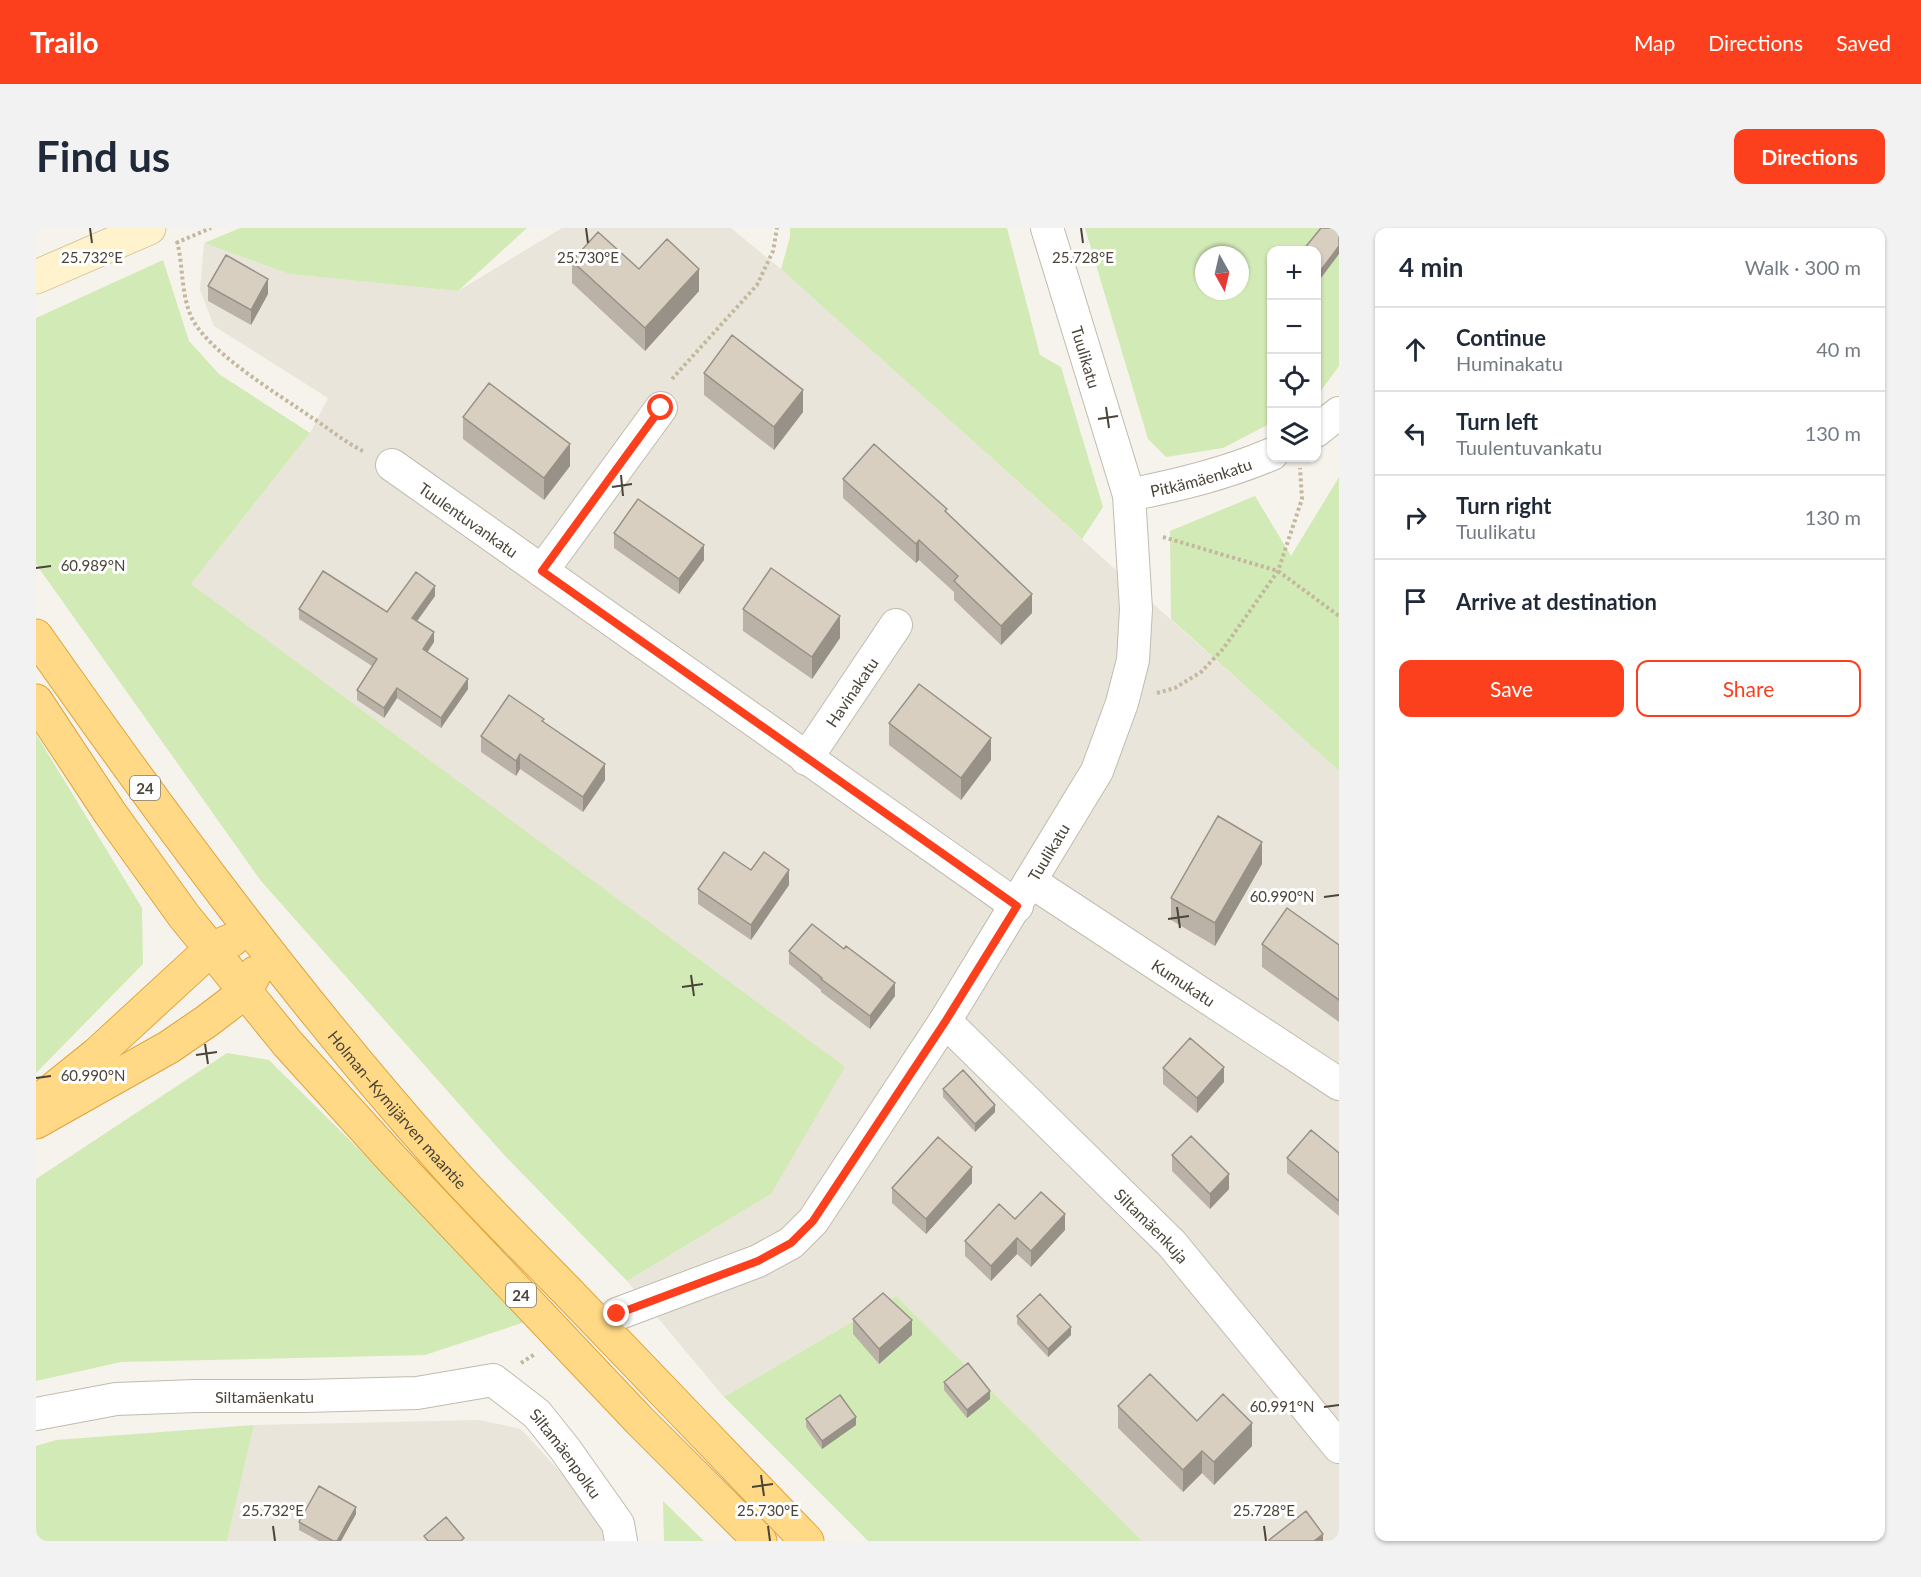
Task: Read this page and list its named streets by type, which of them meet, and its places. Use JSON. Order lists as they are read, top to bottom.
{
  "streets": {
    "highway": ["24", "Holman–Kymijärven maantie"],
    "street": [
      "Tuulikatu",
      "Pitkämäenkatu",
      "Tuulentuvankatu",
      "Havinakatu",
      "Kumukatu",
      "Siltamäenkuja",
      "Siltamäenkatu",
      "Siltamäenpolku"
    ]
  },
  "crossings": [
    ["Tuulikatu", "Pitkämäenkatu"],
    ["Tuulikatu", "Tuulentuvankatu"],
    ["Tuulikatu", "Kumukatu"],
    ["Tuulikatu", "Siltamäenkuja"],
    ["Tuulentuvankatu", "Havinakatu"],
    ["Tuulentuvankatu", "Kumukatu"],
    ["Siltamäenkatu", "Siltamäenpolku"]
  ],
  "north": "bottom",
  "page": {
    "header": "Trailo",
    "nav": ["Map", "Directions", "Saved"],
    "buttons": [
      "Directions",
      ["Save", "Share"]
    ],
    "title": "Find us",
    "heading": ["4 min", "Walk · 300 m"],
    "map_buttons": ["+", "−"],
    "list": [
      ["Continue", "Huminakatu", "40 m"],
      ["Turn left", "Tuulentuvankatu", "130 m"],
      ["Turn right", "Tuulikatu", "130 m"],
      "Arrive at destination"
    ]
  },
  "coordinates": [
    "25.732°E",
    "25.730°E",
    "25.728°E",
    "60.989°N",
    "60.990°N",
    "60.991°N"
  ]
}
